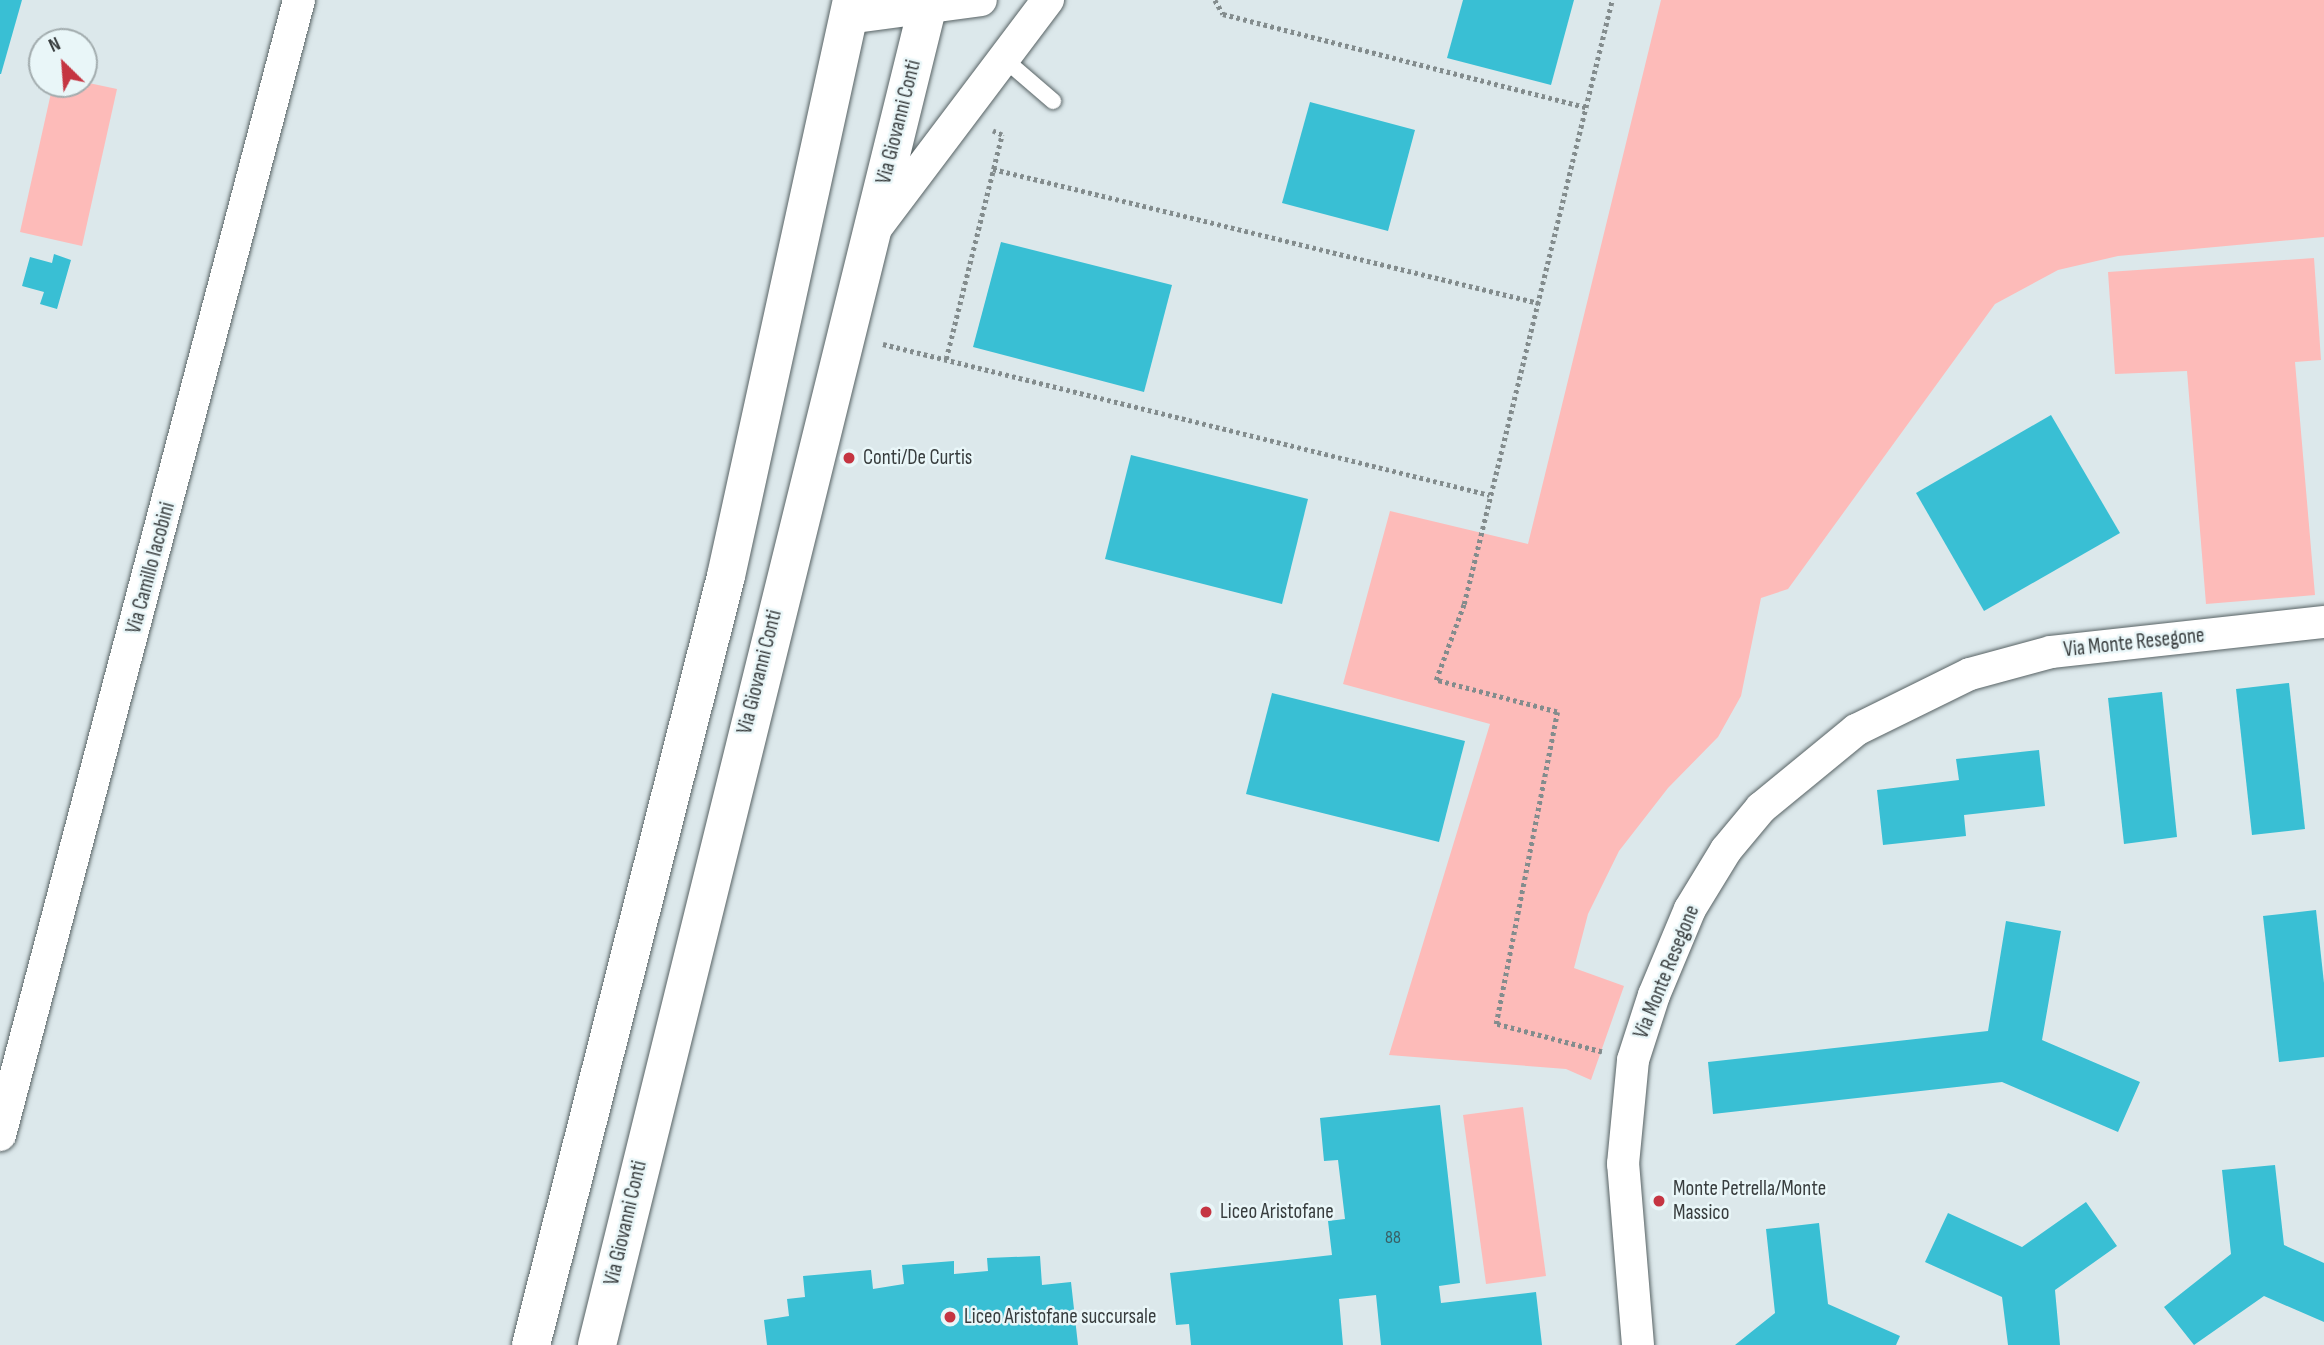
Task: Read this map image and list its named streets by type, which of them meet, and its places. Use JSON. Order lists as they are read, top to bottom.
{
  "streets": {
    "main road": ["Via Giovanni Conti"],
    "street": ["Via Camillo Iacobini", "Via Monte Resegone"]
  },
  "places": [
    "Conti/De Curtis",
    "Monte Petrella/Monte Massico",
    "Liceo Aristofane",
    "Liceo Aristofane succursale"
  ],
  "house_numbers": ["88"],
  "north": "top left"
}
